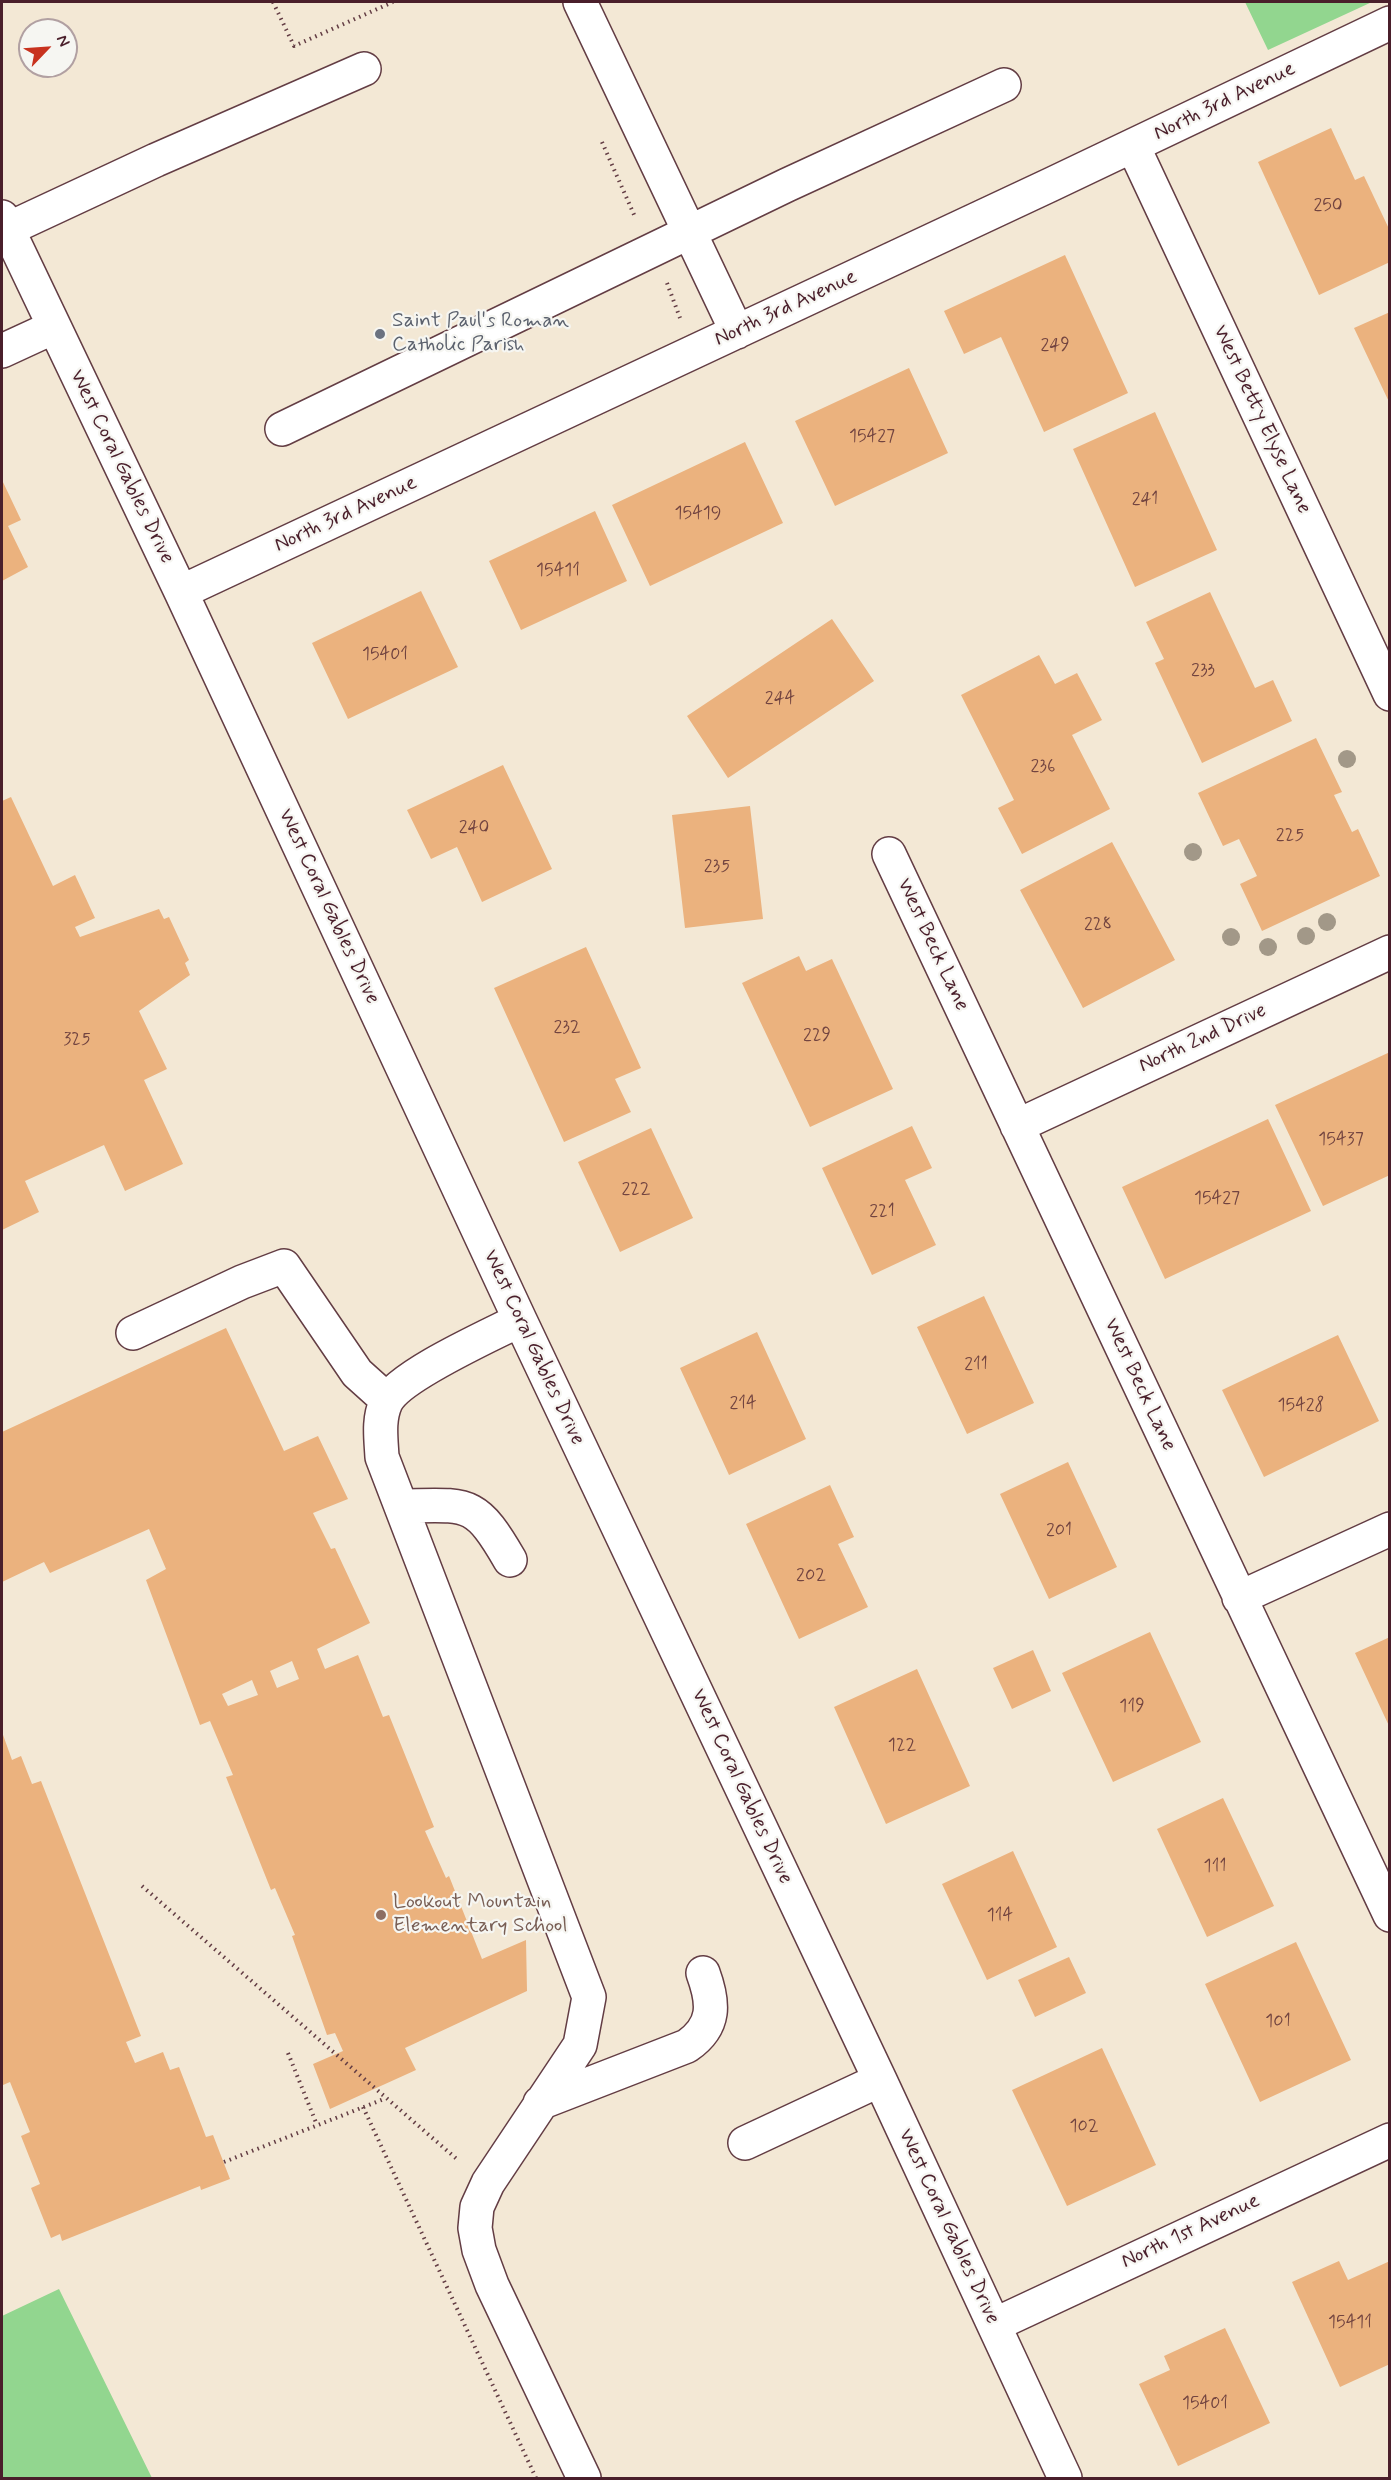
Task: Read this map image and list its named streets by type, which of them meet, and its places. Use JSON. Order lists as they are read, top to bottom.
{
  "streets": {
    "street": [
      "North 3rd Avenue",
      "West Betty Elyse Lane",
      "West Coral Gables Drive",
      "West Beck Lane",
      "North 2nd Drive",
      "North 1st Avenue"
    ]
  },
  "crossings": [
    ["North 3rd Avenue", "West Betty Elyse Lane"],
    ["North 3rd Avenue", "West Coral Gables Drive"],
    ["West Coral Gables Drive", "North 1st Avenue"],
    ["West Beck Lane", "North 2nd Drive"]
  ],
  "places": ["Saint Paul's Roman Catholic Parish", "Lookout Mountain Elementary School"],
  "house_numbers": [
    "250",
    "249",
    "15427",
    "241",
    "15419",
    "15411",
    "15401",
    "233",
    "244",
    "236",
    "240",
    "225",
    "235",
    "228",
    "232",
    "229",
    "325",
    "15437",
    "222",
    "15427",
    "221",
    "211",
    "214",
    "15428",
    "201",
    "202",
    "119",
    "122",
    "111",
    "114",
    "101",
    "102",
    "15411",
    "15401"
  ],
  "north": "top right"
}
